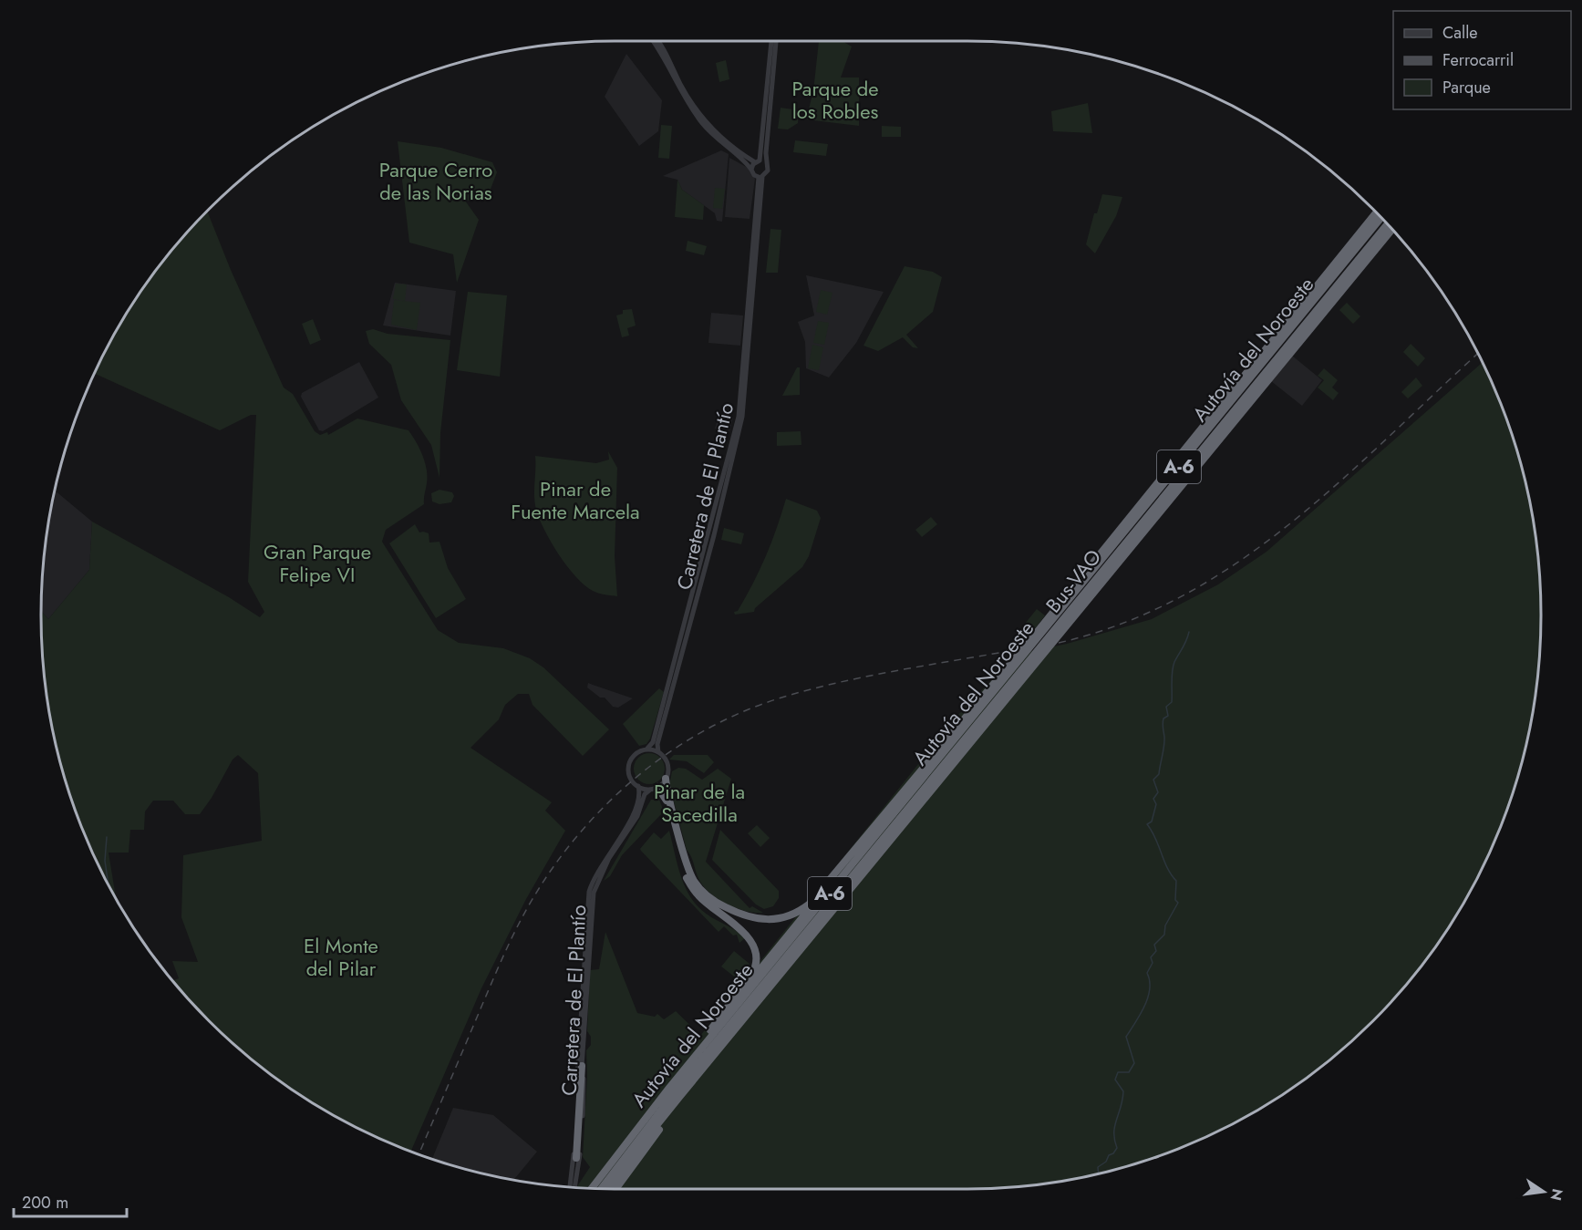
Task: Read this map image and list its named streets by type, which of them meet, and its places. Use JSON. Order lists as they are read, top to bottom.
{
  "streets": {
    "highway": ["Autovía del Noroeste", "A-6", "Bus-VAO"],
    "street": ["Carretera de El Plantío"]
  },
  "parks": [
    "Parque de los Robles",
    "Parque Cerro de las Norias",
    "Pinar de Fuente Marcela",
    "Gran Parque Felipe VI",
    "Pinar de la Sacedilla",
    "El Monte del Pilar"
  ],
  "legend": ["Calle", "Ferrocarril", "Parque"],
  "scale_bar": "200 m",
  "north": "right"
}
